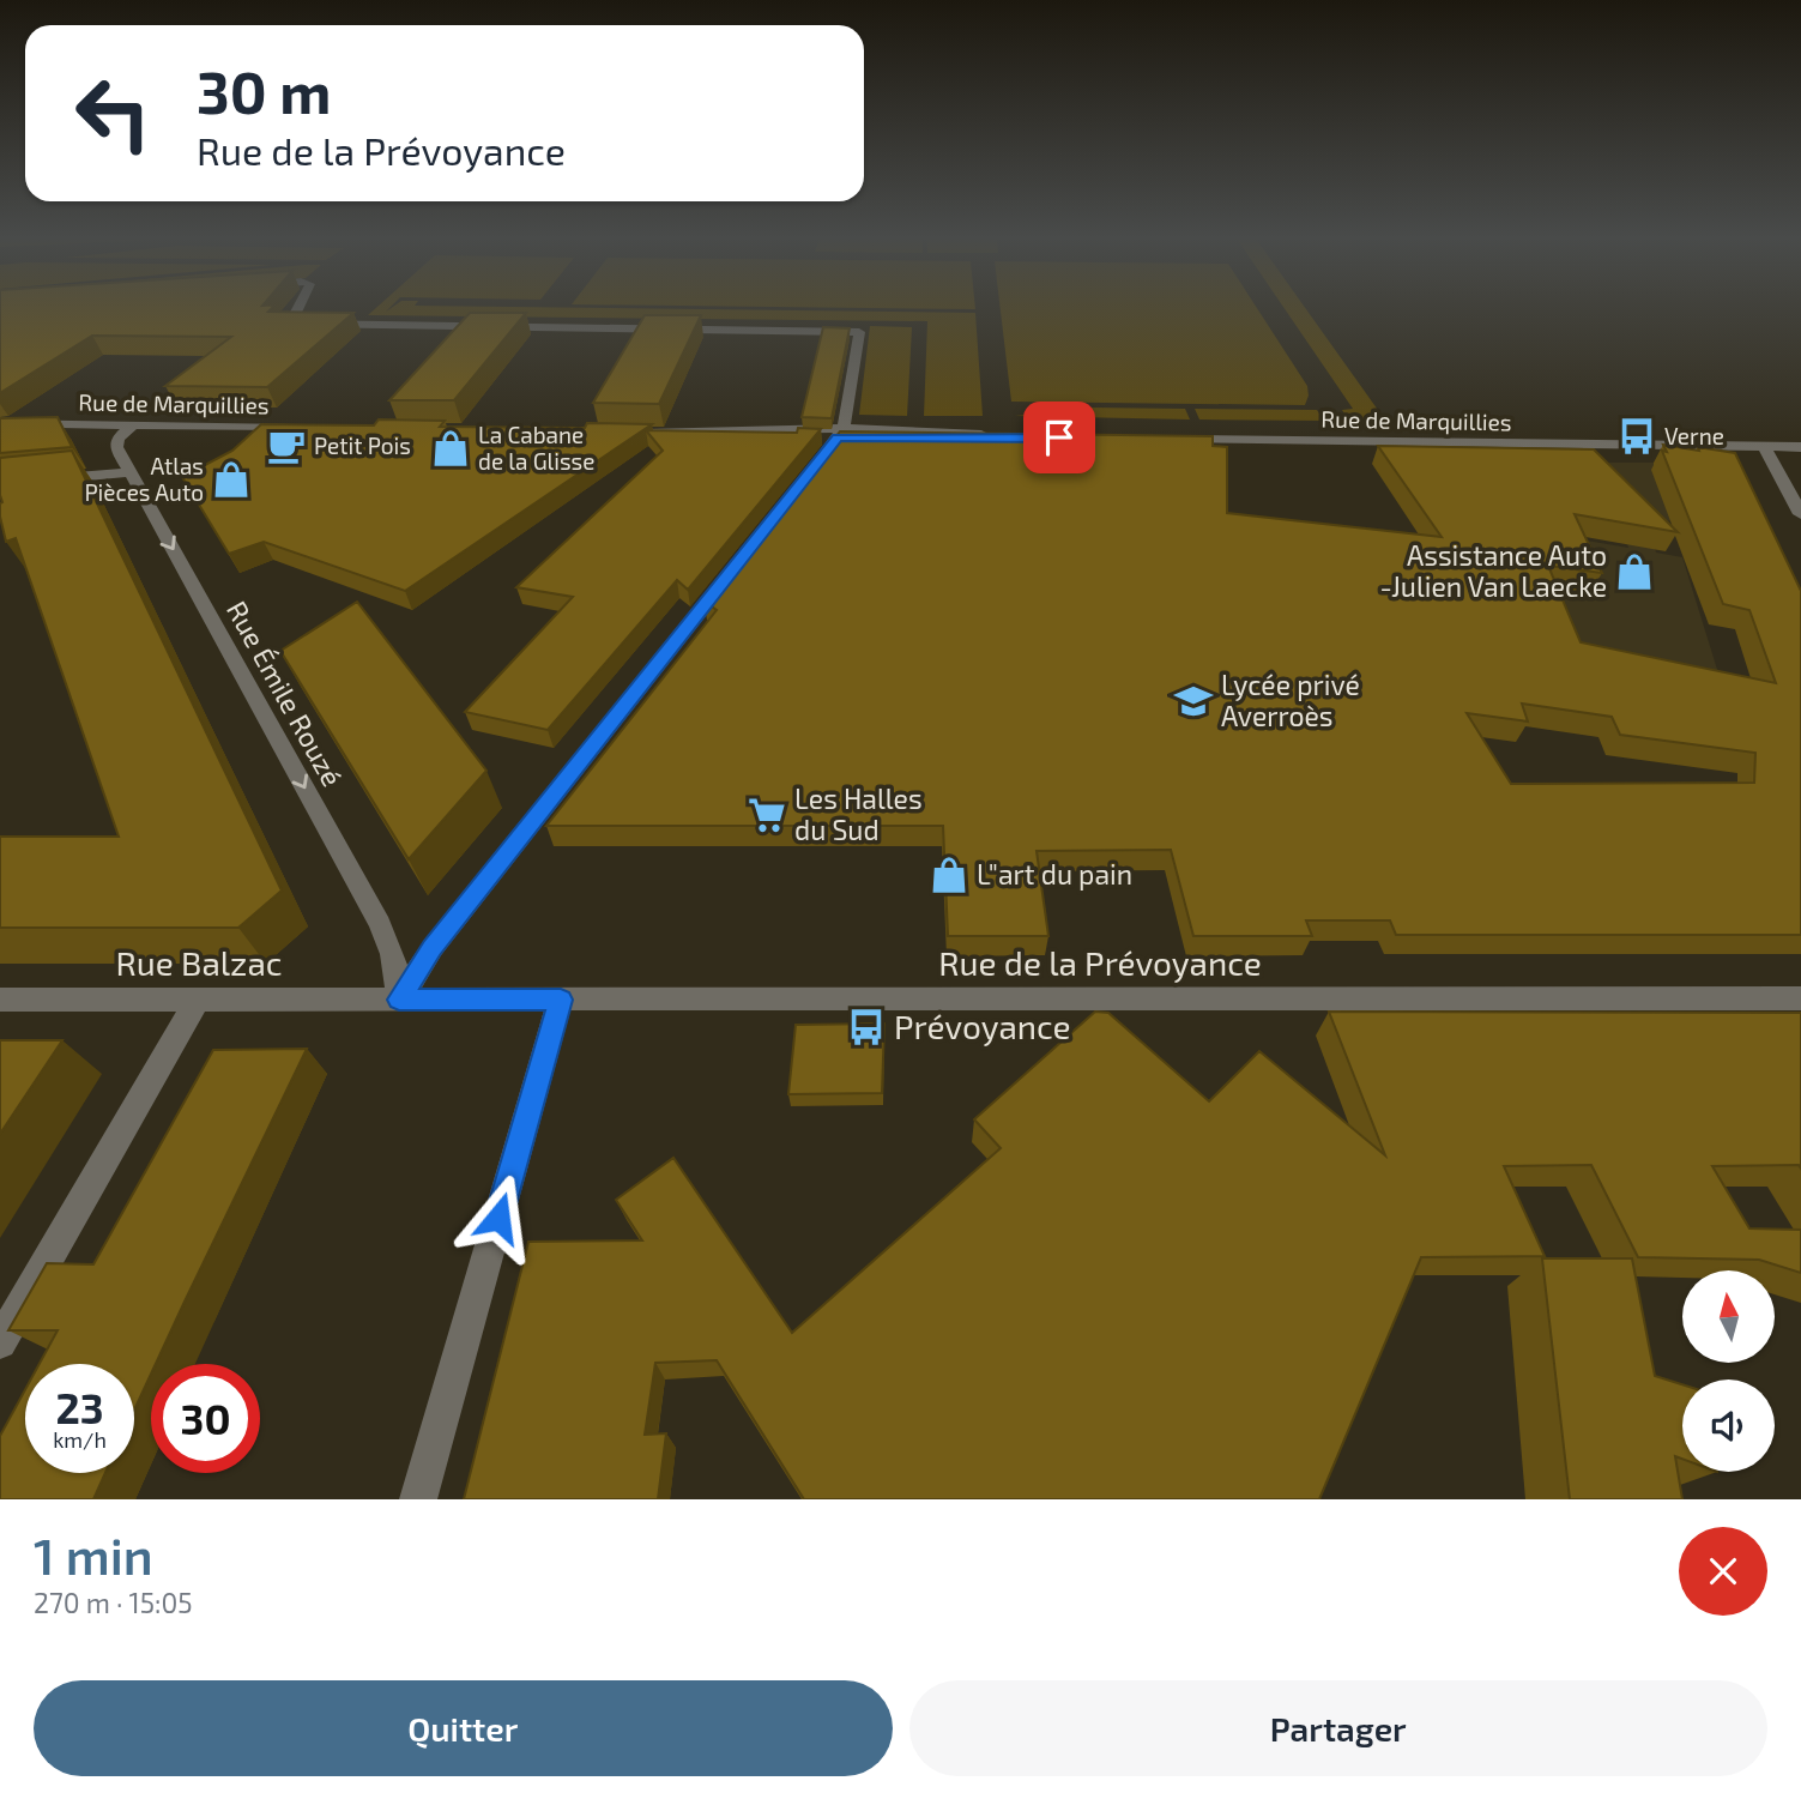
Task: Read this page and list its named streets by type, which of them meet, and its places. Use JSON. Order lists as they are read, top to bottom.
{
  "streets": {
    "street": [
      "Rue de Marquillies",
      "Rue Émile Rouzé",
      "Rue Balzac",
      "Rue de la Prévoyance"
    ]
  },
  "crossings": [
    ["Rue de Marquillies", "Rue Émile Rouzé"],
    ["Rue Émile Rouzé", "Rue Balzac"],
    ["Rue Émile Rouzé", "Rue de la Prévoyance"],
    ["Rue Balzac", "Rue de la Prévoyance"]
  ],
  "one_way": ["Rue Émile Rouzé"],
  "places": {
    "bus stop": ["Verne", "Prévoyance"],
    "cafe": ["Petit Pois"],
    "shop": [
      "La Cabane de la Glisse",
      "Atlas Pièces Auto",
      "Assistance Auto -Julien Van Laecke",
      "L\"art du pain"
    ],
    "school or university": ["Lycée privé Averroès"],
    "supermarket": ["Les Halles du Sud"]
  },
  "north": "top",
  "page": {
    "turn": ["30 m", "Rue de la Prévoyance"],
    "speed": "23 km/h",
    "limit": "30",
    "heading": ["1 min", "270 m · 15:05"],
    "buttons": ["Quitter", "Partager"]
  }
}
